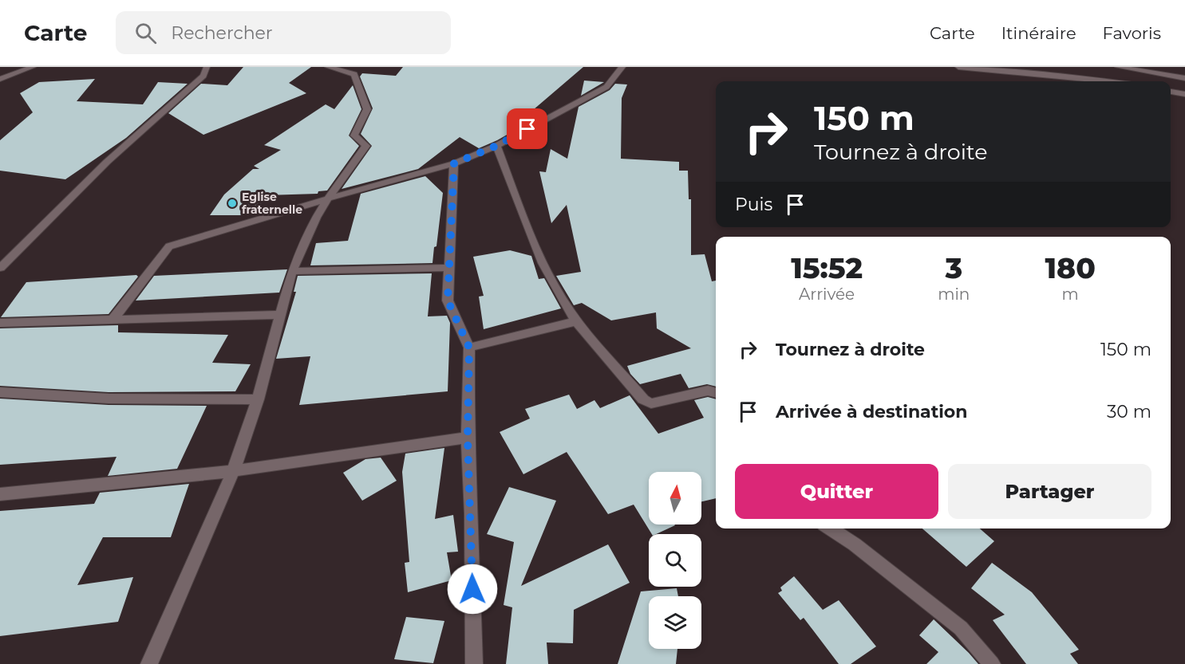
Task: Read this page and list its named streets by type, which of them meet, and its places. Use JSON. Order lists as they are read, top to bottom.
{
  "places": ["Eglise fraternelle"],
  "north": "top",
  "page": {
    "header": "Carte",
    "search": "Rechercher",
    "nav": ["Carte", "Itinéraire", "Favoris"],
    "turn": ["150 m", "Tournez à droite"],
    "then": "Puis",
    "eta": [
      "15:52",
      "Arrivée",
      "3",
      "min",
      "180",
      "m"
    ],
    "list": [
      {
        "name": "Tournez à droite",
        "value": "150 m"
      },
      {
        "name": "Arrivée à destination",
        "value": "30 m"
      }
    ],
    "buttons": ["Quitter", "Partager"]
  }
}
